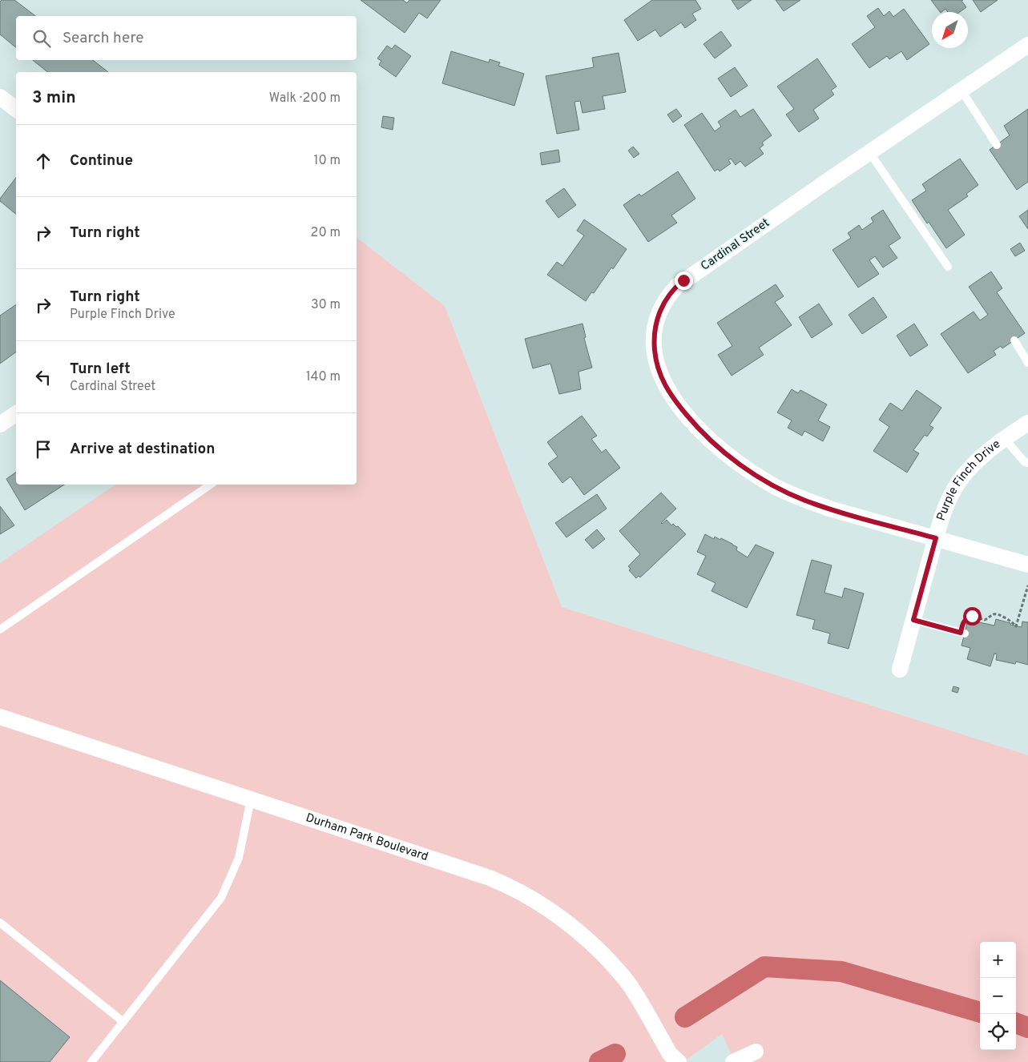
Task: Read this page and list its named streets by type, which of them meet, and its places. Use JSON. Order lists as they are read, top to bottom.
{
  "streets": {
    "street": ["Cardinal Street", "Purple Finch Drive", "Durham Park Boulevard"]
  },
  "crossings": [
    ["Cardinal Street", "Purple Finch Drive"]
  ],
  "north": "bottom left",
  "page": {
    "search": "Search here",
    "heading": ["3 min", "Walk · 200 m"],
    "list": [
      ["Continue", "10 m"],
      ["Turn right", "20 m"],
      ["Turn right", "Purple Finch Drive", "30 m"],
      ["Turn left", "Cardinal Street", "140 m"],
      "Arrive at destination"
    ],
    "map_buttons": ["+", "−"]
  }
}
